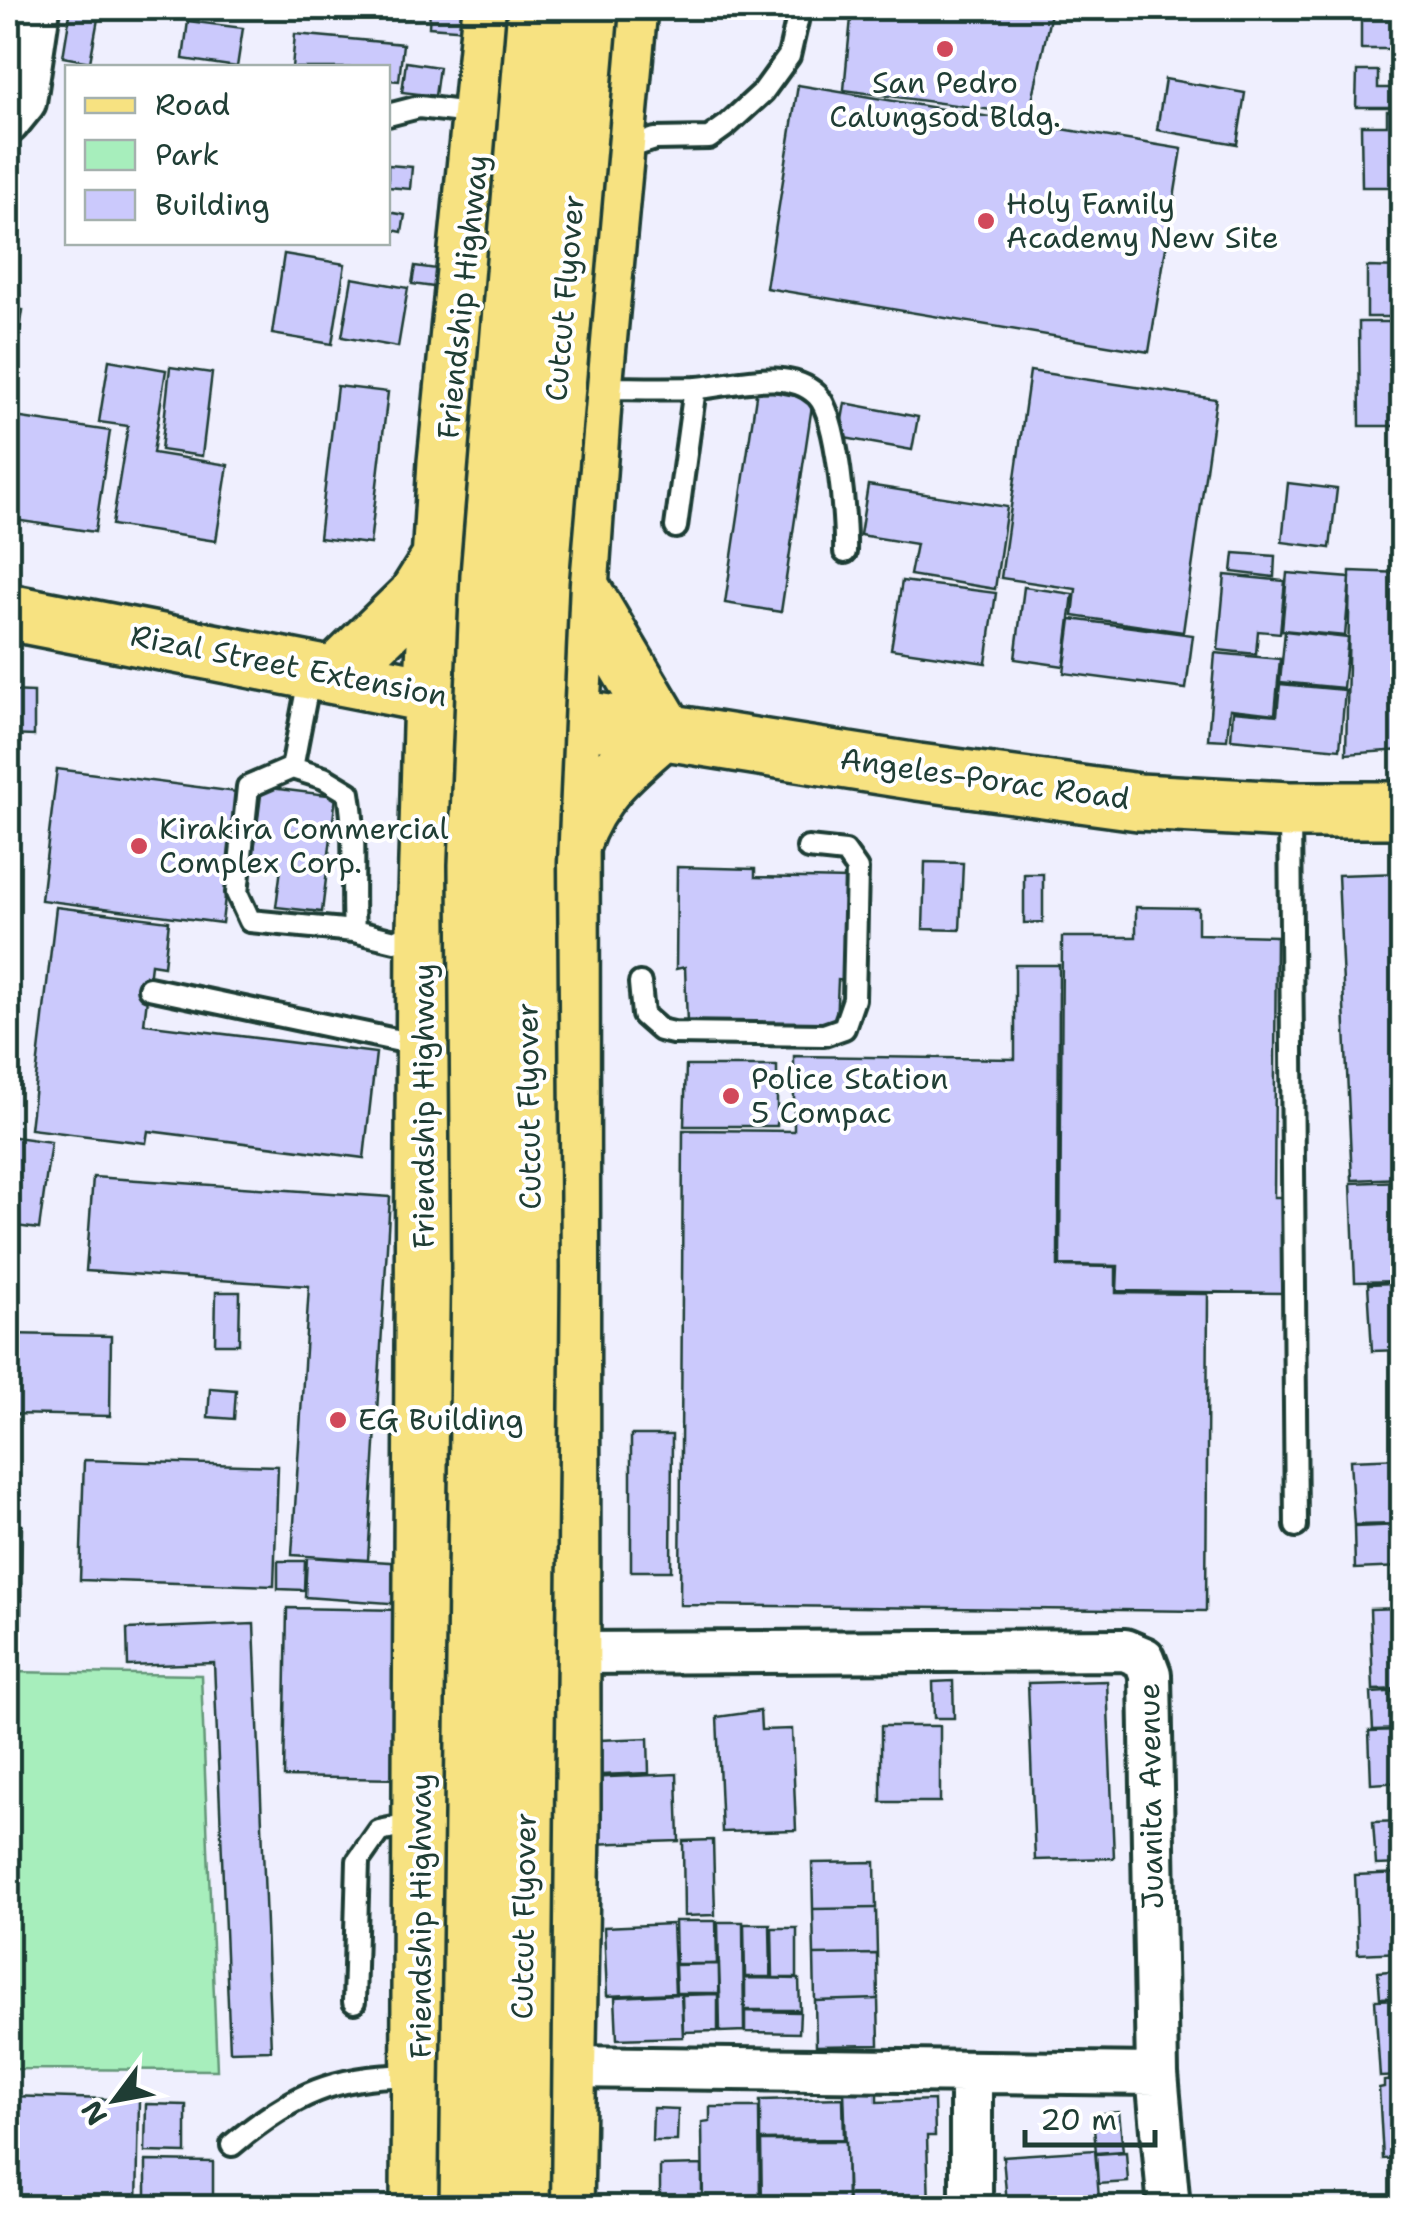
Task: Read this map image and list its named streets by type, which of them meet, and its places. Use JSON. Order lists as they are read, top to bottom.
{
  "streets": {
    "main road": [
      "Friendship Highway",
      "Cutcut Flyover",
      "Rizal Street Extension",
      "Angeles-Porac Road"
    ],
    "street": ["Juanita Avenue"]
  },
  "crossings": [
    ["Friendship Highway", "Rizal Street Extension"],
    ["Rizal Street Extension", "Angeles-Porac Road"]
  ],
  "places": [
    "San Pedro Calungsod Bldg.",
    "Holy Family Academy New Site",
    "Kirakira Commercial Complex Corp.",
    "Police Station 5 Compac",
    "EG Building"
  ],
  "legend": ["Road", "Park", "Building"],
  "scale_bar": "20 m",
  "north": "bottom left"
}
